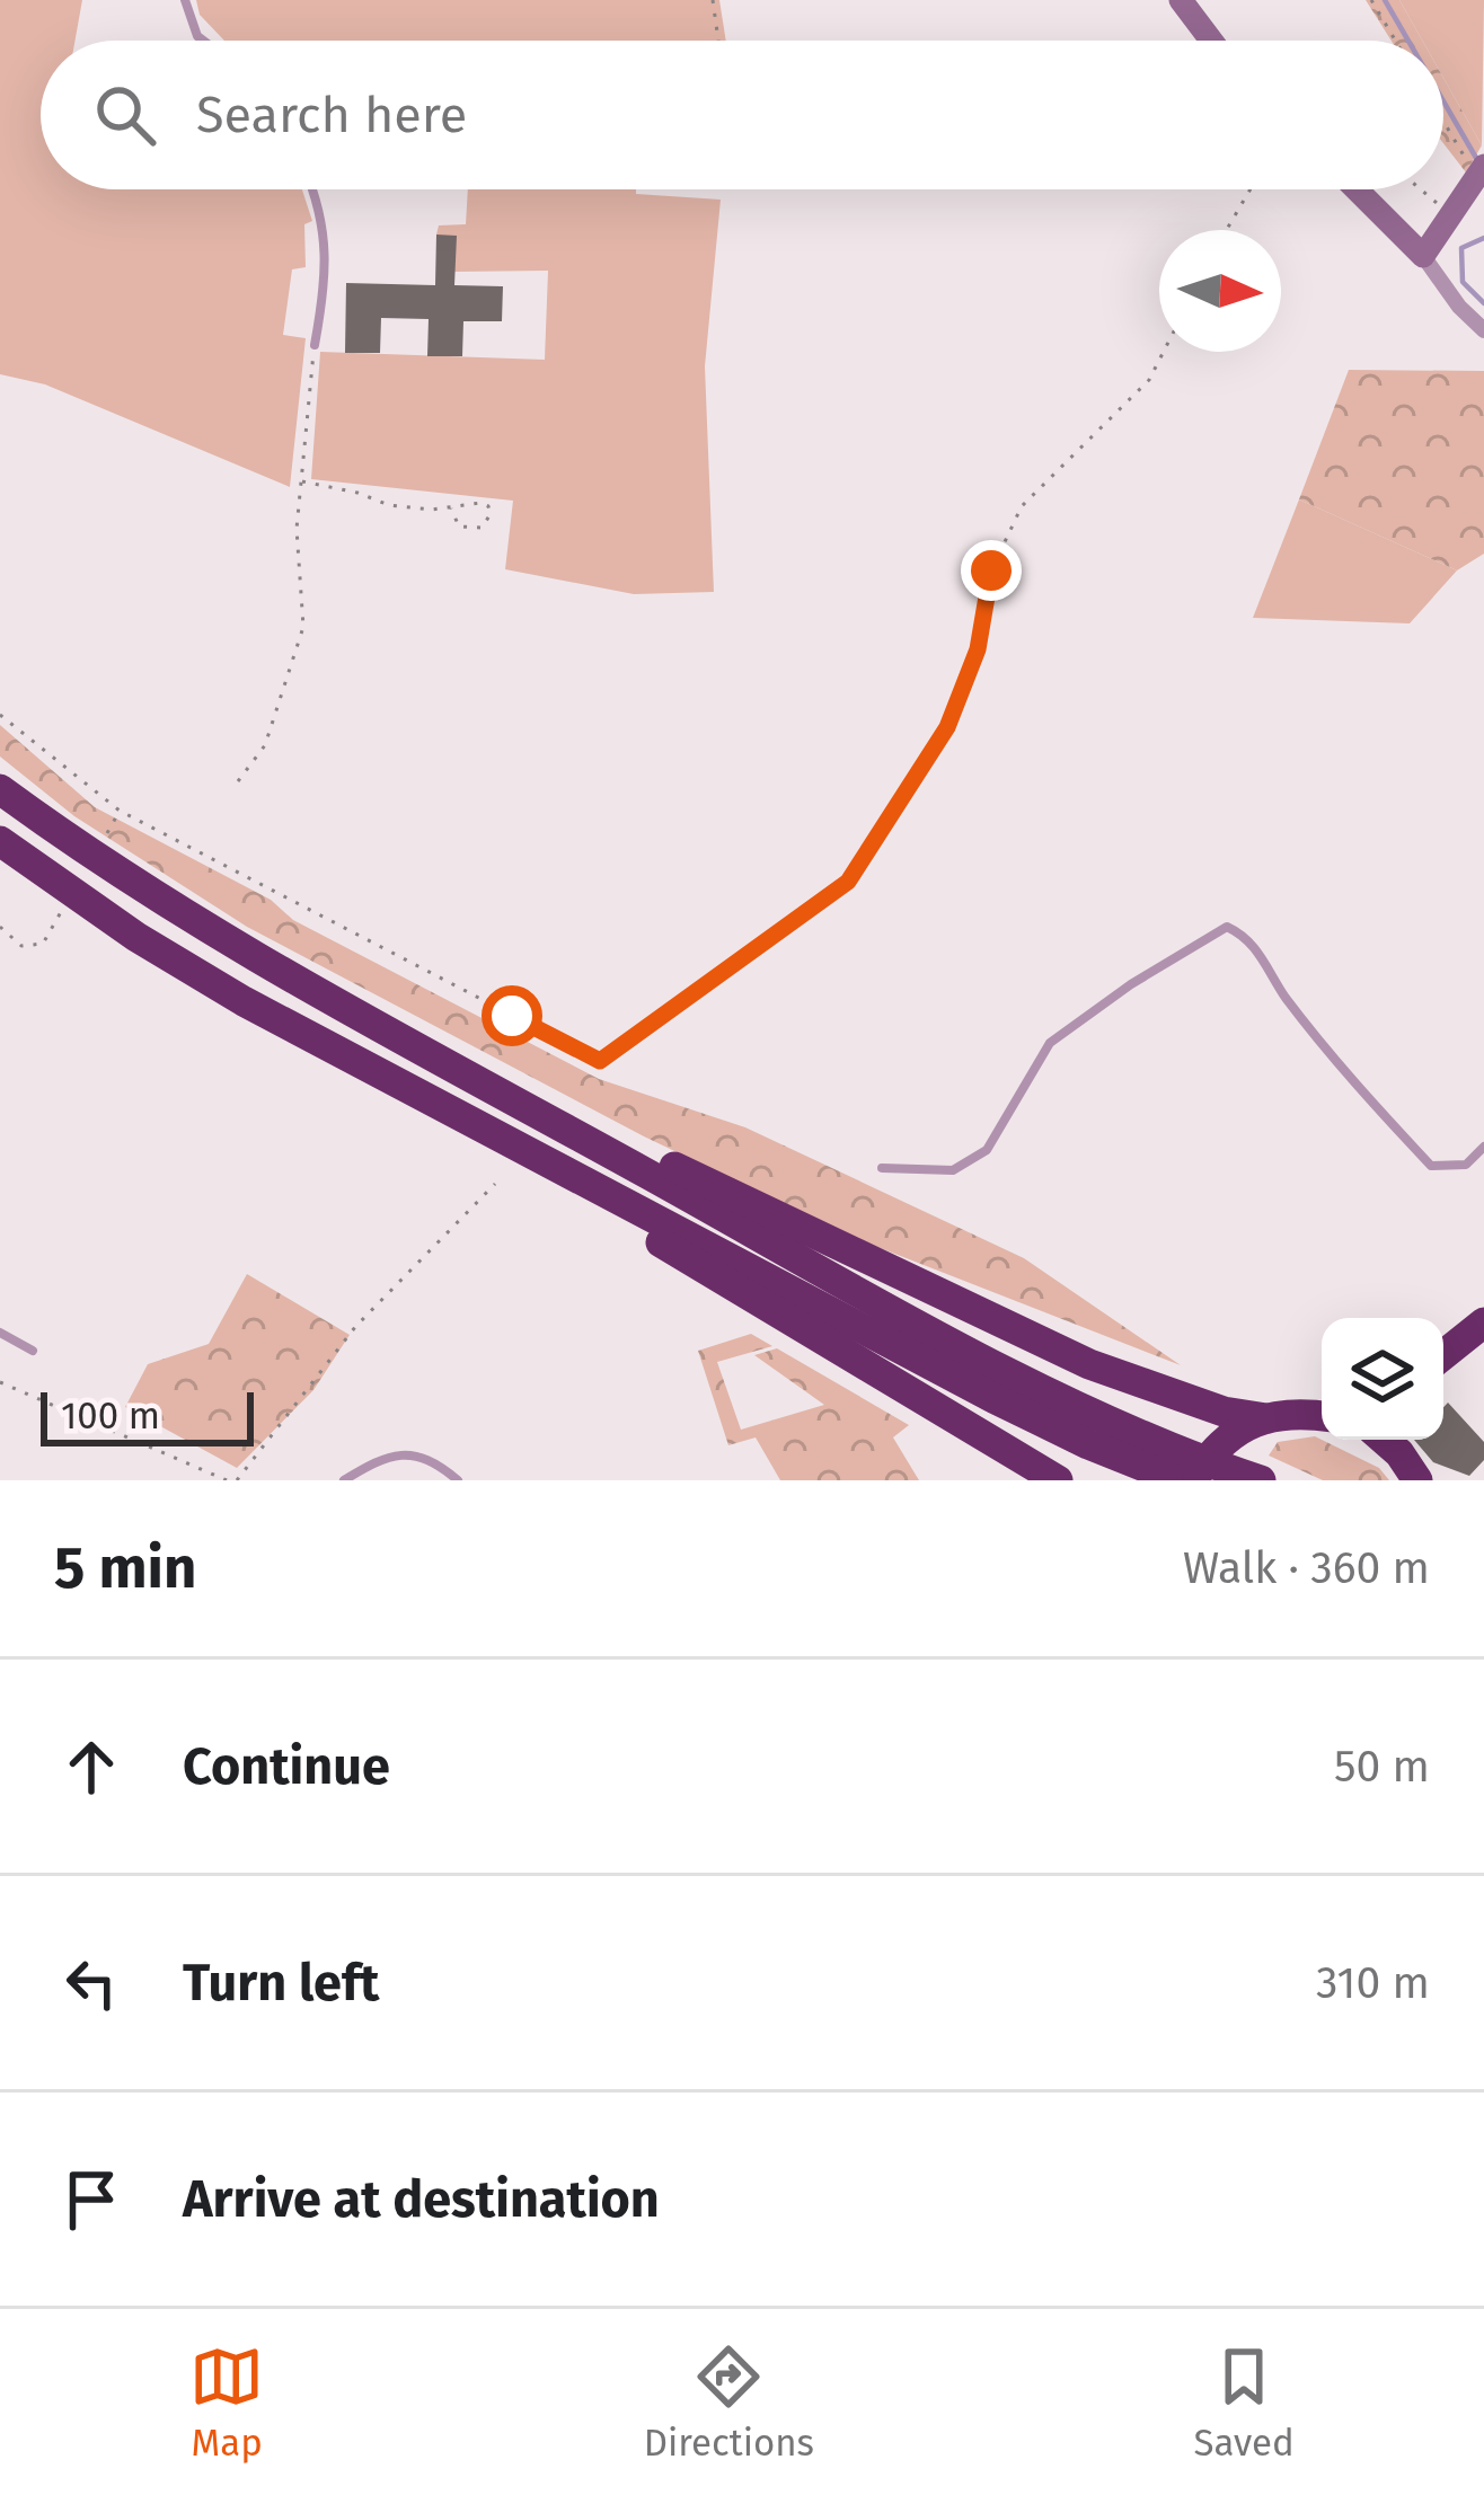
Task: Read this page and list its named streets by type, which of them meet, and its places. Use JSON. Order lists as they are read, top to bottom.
{
  "scale_bar": "100 m",
  "north": "right",
  "page": {
    "search": "Search here",
    "scale": "100 m",
    "heading": ["5 min", "Walk · 360 m"],
    "list": [
      ["Continue", "50 m"],
      ["Turn left", "310 m"],
      "Arrive at destination"
    ],
    "nav": ["Map", "Directions", "Saved"]
  }
}
